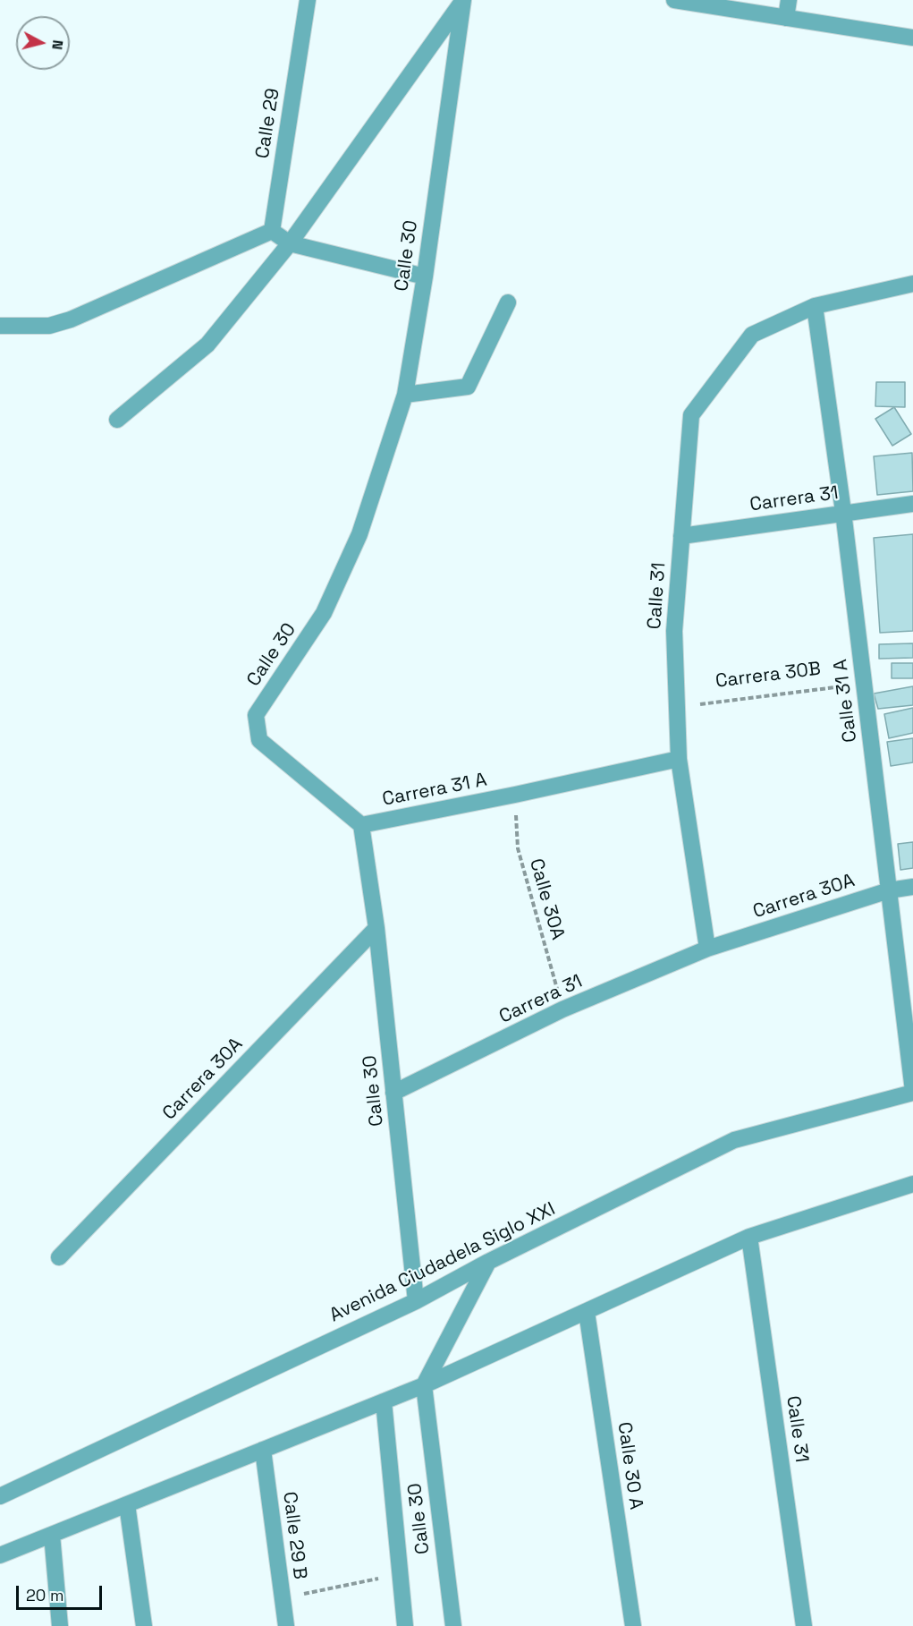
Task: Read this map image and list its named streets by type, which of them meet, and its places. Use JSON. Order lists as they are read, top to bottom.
{
  "streets": {
    "street": [
      "Calle 29",
      "Calle 30",
      "Carrera 31",
      "Calle 31",
      "Calle 31 A",
      "Carrera 31 A",
      "Carrera 30A",
      "Avenida Ciudadela Siglo XXI",
      "Calle 30 A",
      "Calle 29 B"
    ],
    "path": ["Carrera 30B", "Calle 30A"]
  },
  "crossings": [
    ["Calle 30", "Carrera 31"],
    ["Calle 30", "Carrera 31 A"],
    ["Calle 30", "Carrera 30A"],
    ["Calle 30", "Avenida Ciudadela Siglo XXI"],
    ["Carrera 31", "Calle 31"],
    ["Carrera 31", "Calle 31 A"],
    ["Carrera 31", "Carrera 30A"],
    ["Carrera 31", "Calle 30A"],
    ["Calle 31", "Carrera 30B"],
    ["Calle 31", "Calle 31 A"],
    ["Calle 31", "Carrera 30A"],
    ["Carrera 30B", "Calle 31 A"],
    ["Calle 31 A", "Carrera 30A"],
    ["Calle 31 A", "Avenida Ciudadela Siglo XXI"],
    ["Carrera 31 A", "Calle 30A"]
  ],
  "scale_bar": "20 m",
  "north": "right"
}
